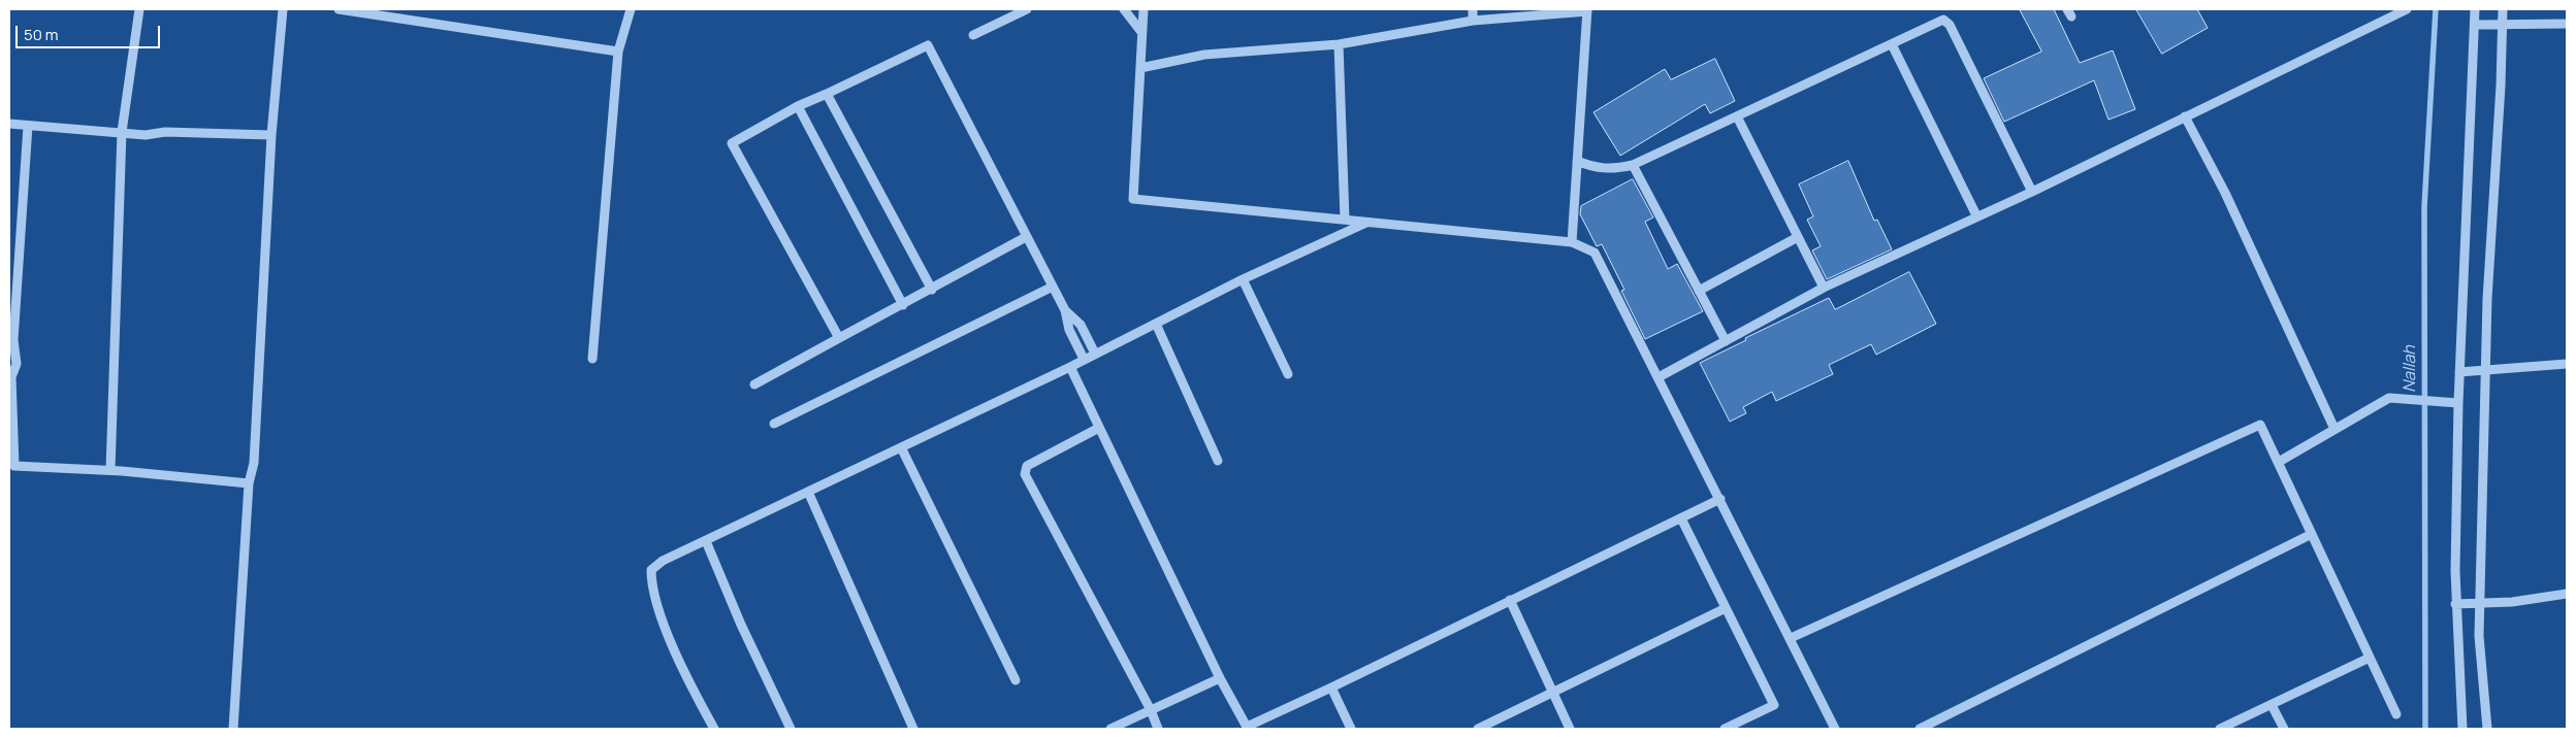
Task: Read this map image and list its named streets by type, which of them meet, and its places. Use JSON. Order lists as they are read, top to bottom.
{
  "water": ["Nallah"],
  "scale_bar": "50 m"
}
